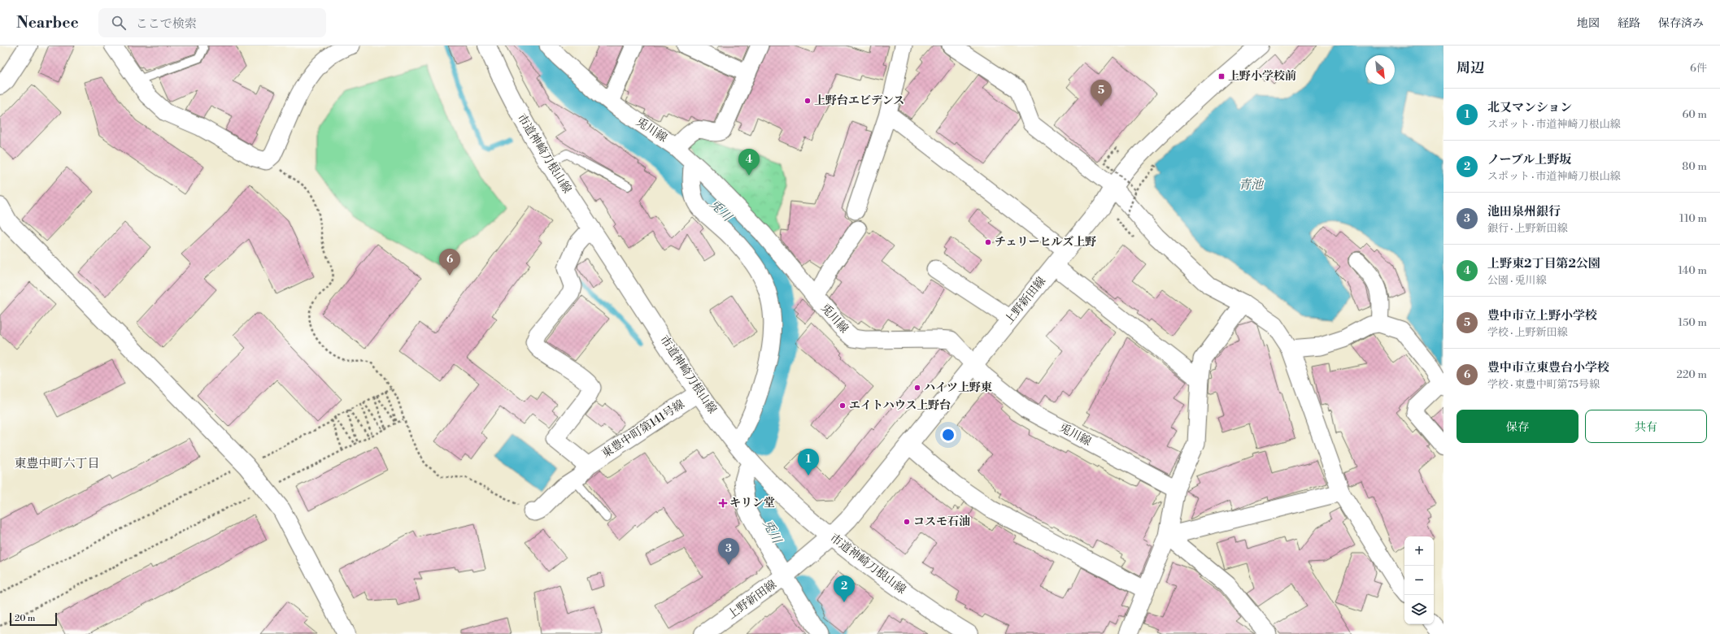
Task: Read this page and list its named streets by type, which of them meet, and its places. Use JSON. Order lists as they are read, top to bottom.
{
  "streets": {
    "street": [
      "兎川線",
      "市道神崎刀根山線",
      "上野新田線",
      "東豊中町第141号線"
    ]
  },
  "crossings": [
    ["兎川線", "上野新田線"],
    ["市道神崎刀根山線", "上野新田線"],
    ["市道神崎刀根山線", "東豊中町第141号線"]
  ],
  "districts": ["東豊中町六丁目"],
  "water": ["青池", "兎川"],
  "places": {
    "transit": ["上野小学校前"],
    "other": [
      "上野台エビデンス",
      "チェリーヒルズ上野",
      "ハイツ上野東",
      "エイトハウス上野台",
      "コスモ石油"
    ],
    "health": ["キリン堂"]
  },
  "scale_bar": "20 m",
  "north": "bottom right",
  "page": {
    "header": "Nearbee",
    "search": "ここで検索",
    "nav": ["地図", "経路", "保存済み"],
    "heading": ["周辺", "6件"],
    "pins": [
      "5",
      "4",
      "6",
      "1",
      "3",
      "2"
    ],
    "list": [
      {
        "mark": "1",
        "name": "北又マンション",
        "note": "スポット · 市道神崎刀根山線",
        "value": "60 m"
      },
      {
        "mark": "2",
        "name": "ノーブル上野坂",
        "note": "スポット · 市道神崎刀根山線",
        "value": "80 m"
      },
      {
        "mark": "3",
        "name": "池田泉州銀行",
        "note": "銀行 · 上野新田線",
        "value": "110 m"
      },
      {
        "mark": "4",
        "name": "上野東2丁目第2公園",
        "note": "公園 · 兎川線",
        "value": "140 m"
      },
      {
        "mark": "5",
        "name": "豊中市立上野小学校",
        "note": "学校 · 上野新田線",
        "value": "150 m"
      },
      {
        "mark": "6",
        "name": "豊中市立東豊台小学校",
        "note": "学校 · 東豊中町第75号線",
        "value": "220 m"
      }
    ],
    "buttons": ["保存", "共有"],
    "map_buttons": ["+", "−"],
    "scale": "20 m"
  }
}
